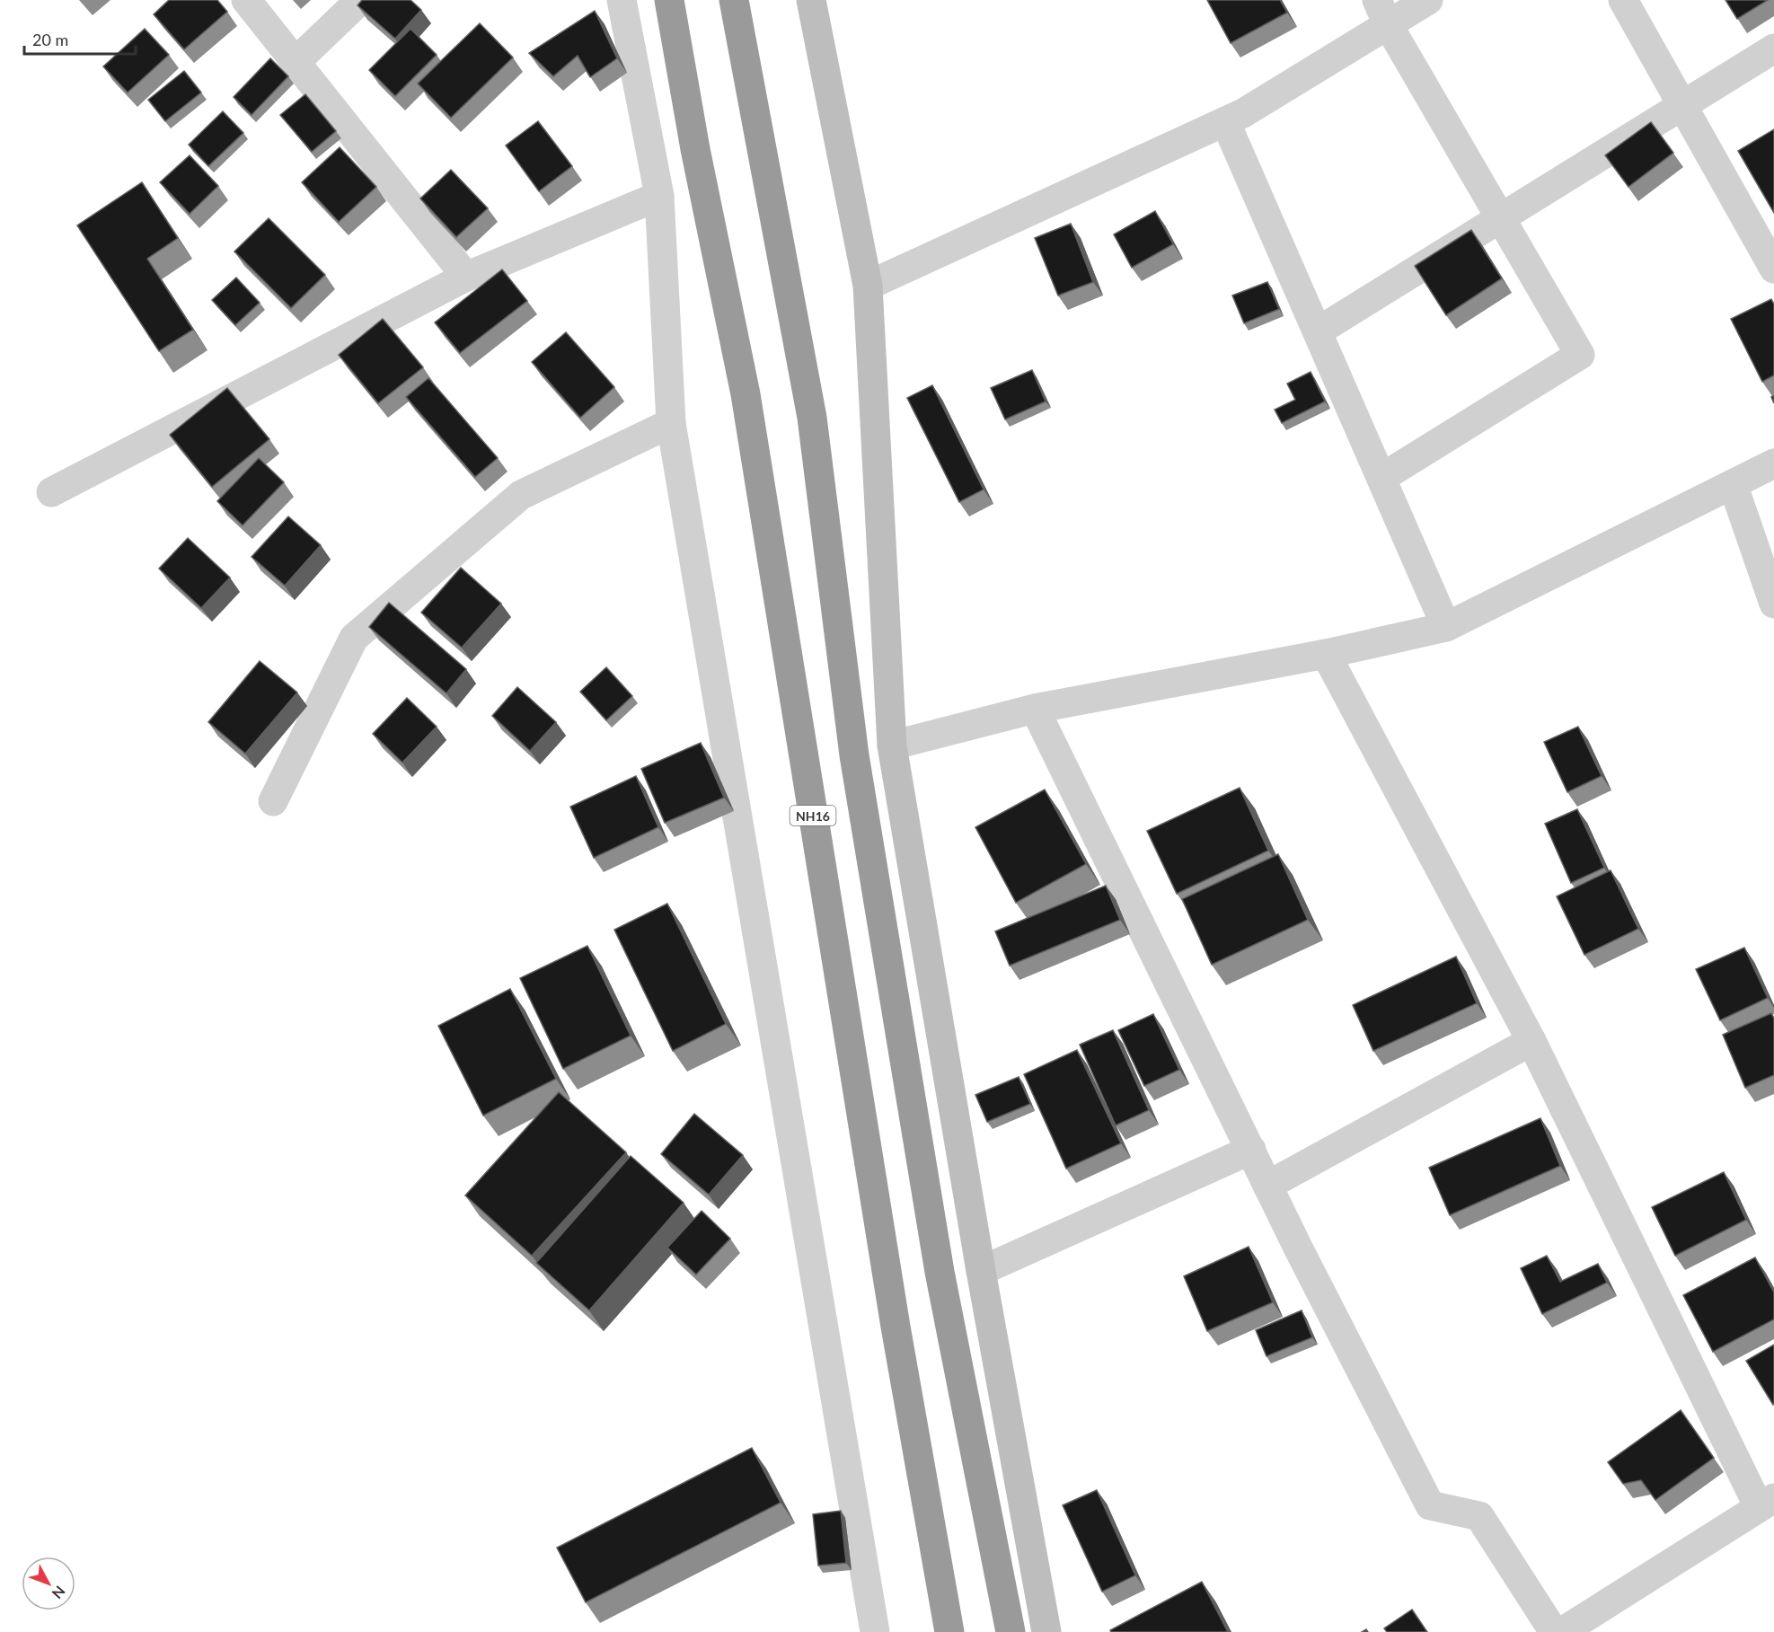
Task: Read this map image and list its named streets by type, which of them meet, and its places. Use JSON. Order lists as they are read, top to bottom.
{
  "streets": {
    "highway": ["NH16"]
  },
  "scale_bar": "20 m",
  "north": "bottom right"
}
